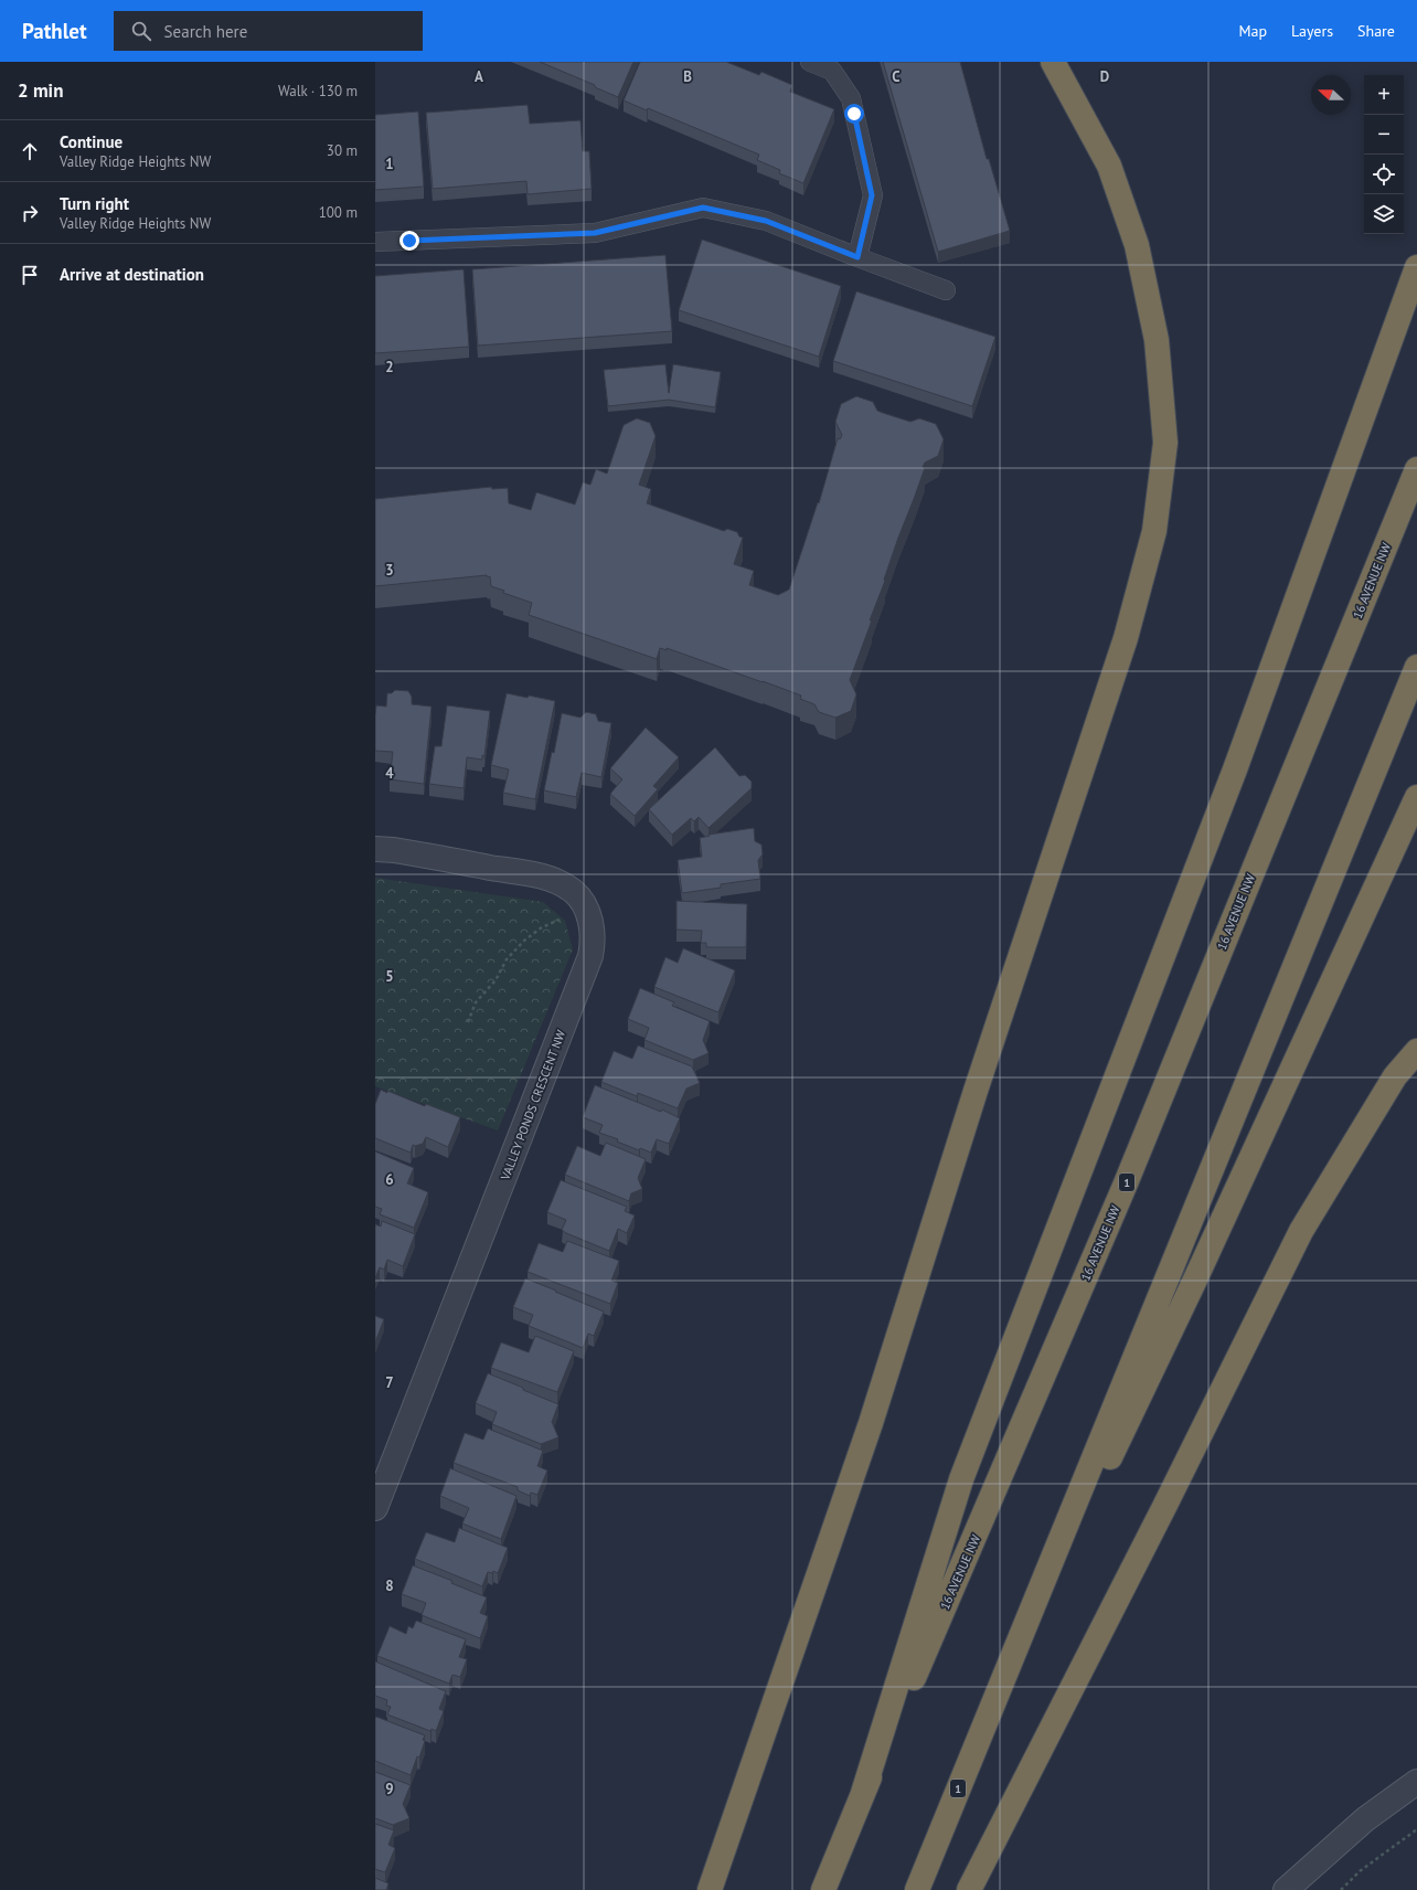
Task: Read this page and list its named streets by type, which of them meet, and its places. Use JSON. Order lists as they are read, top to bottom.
{
  "streets": {
    "highway": ["16 AVENUE NW", "1"],
    "street": ["VALLEY PONDS CRESCENT NW"]
  },
  "north": "left",
  "page": {
    "header": "Pathlet",
    "search": "Search here",
    "nav": ["Map", "Layers", "Share"],
    "heading": ["2 min", "Walk · 130 m"],
    "map_buttons": ["+", "−"],
    "list": [
      ["Continue", "Valley Ridge Heights NW", "30 m"],
      ["Turn right", "Valley Ridge Heights NW", "100 m"],
      "Arrive at destination"
    ]
  },
  "grid": {
    "columns": [
      "A",
      "B",
      "C",
      "D"
    ],
    "rows": [
      "1",
      "2",
      "3",
      "4",
      "5",
      "6",
      "7",
      "8",
      "9"
    ]
  }
}
